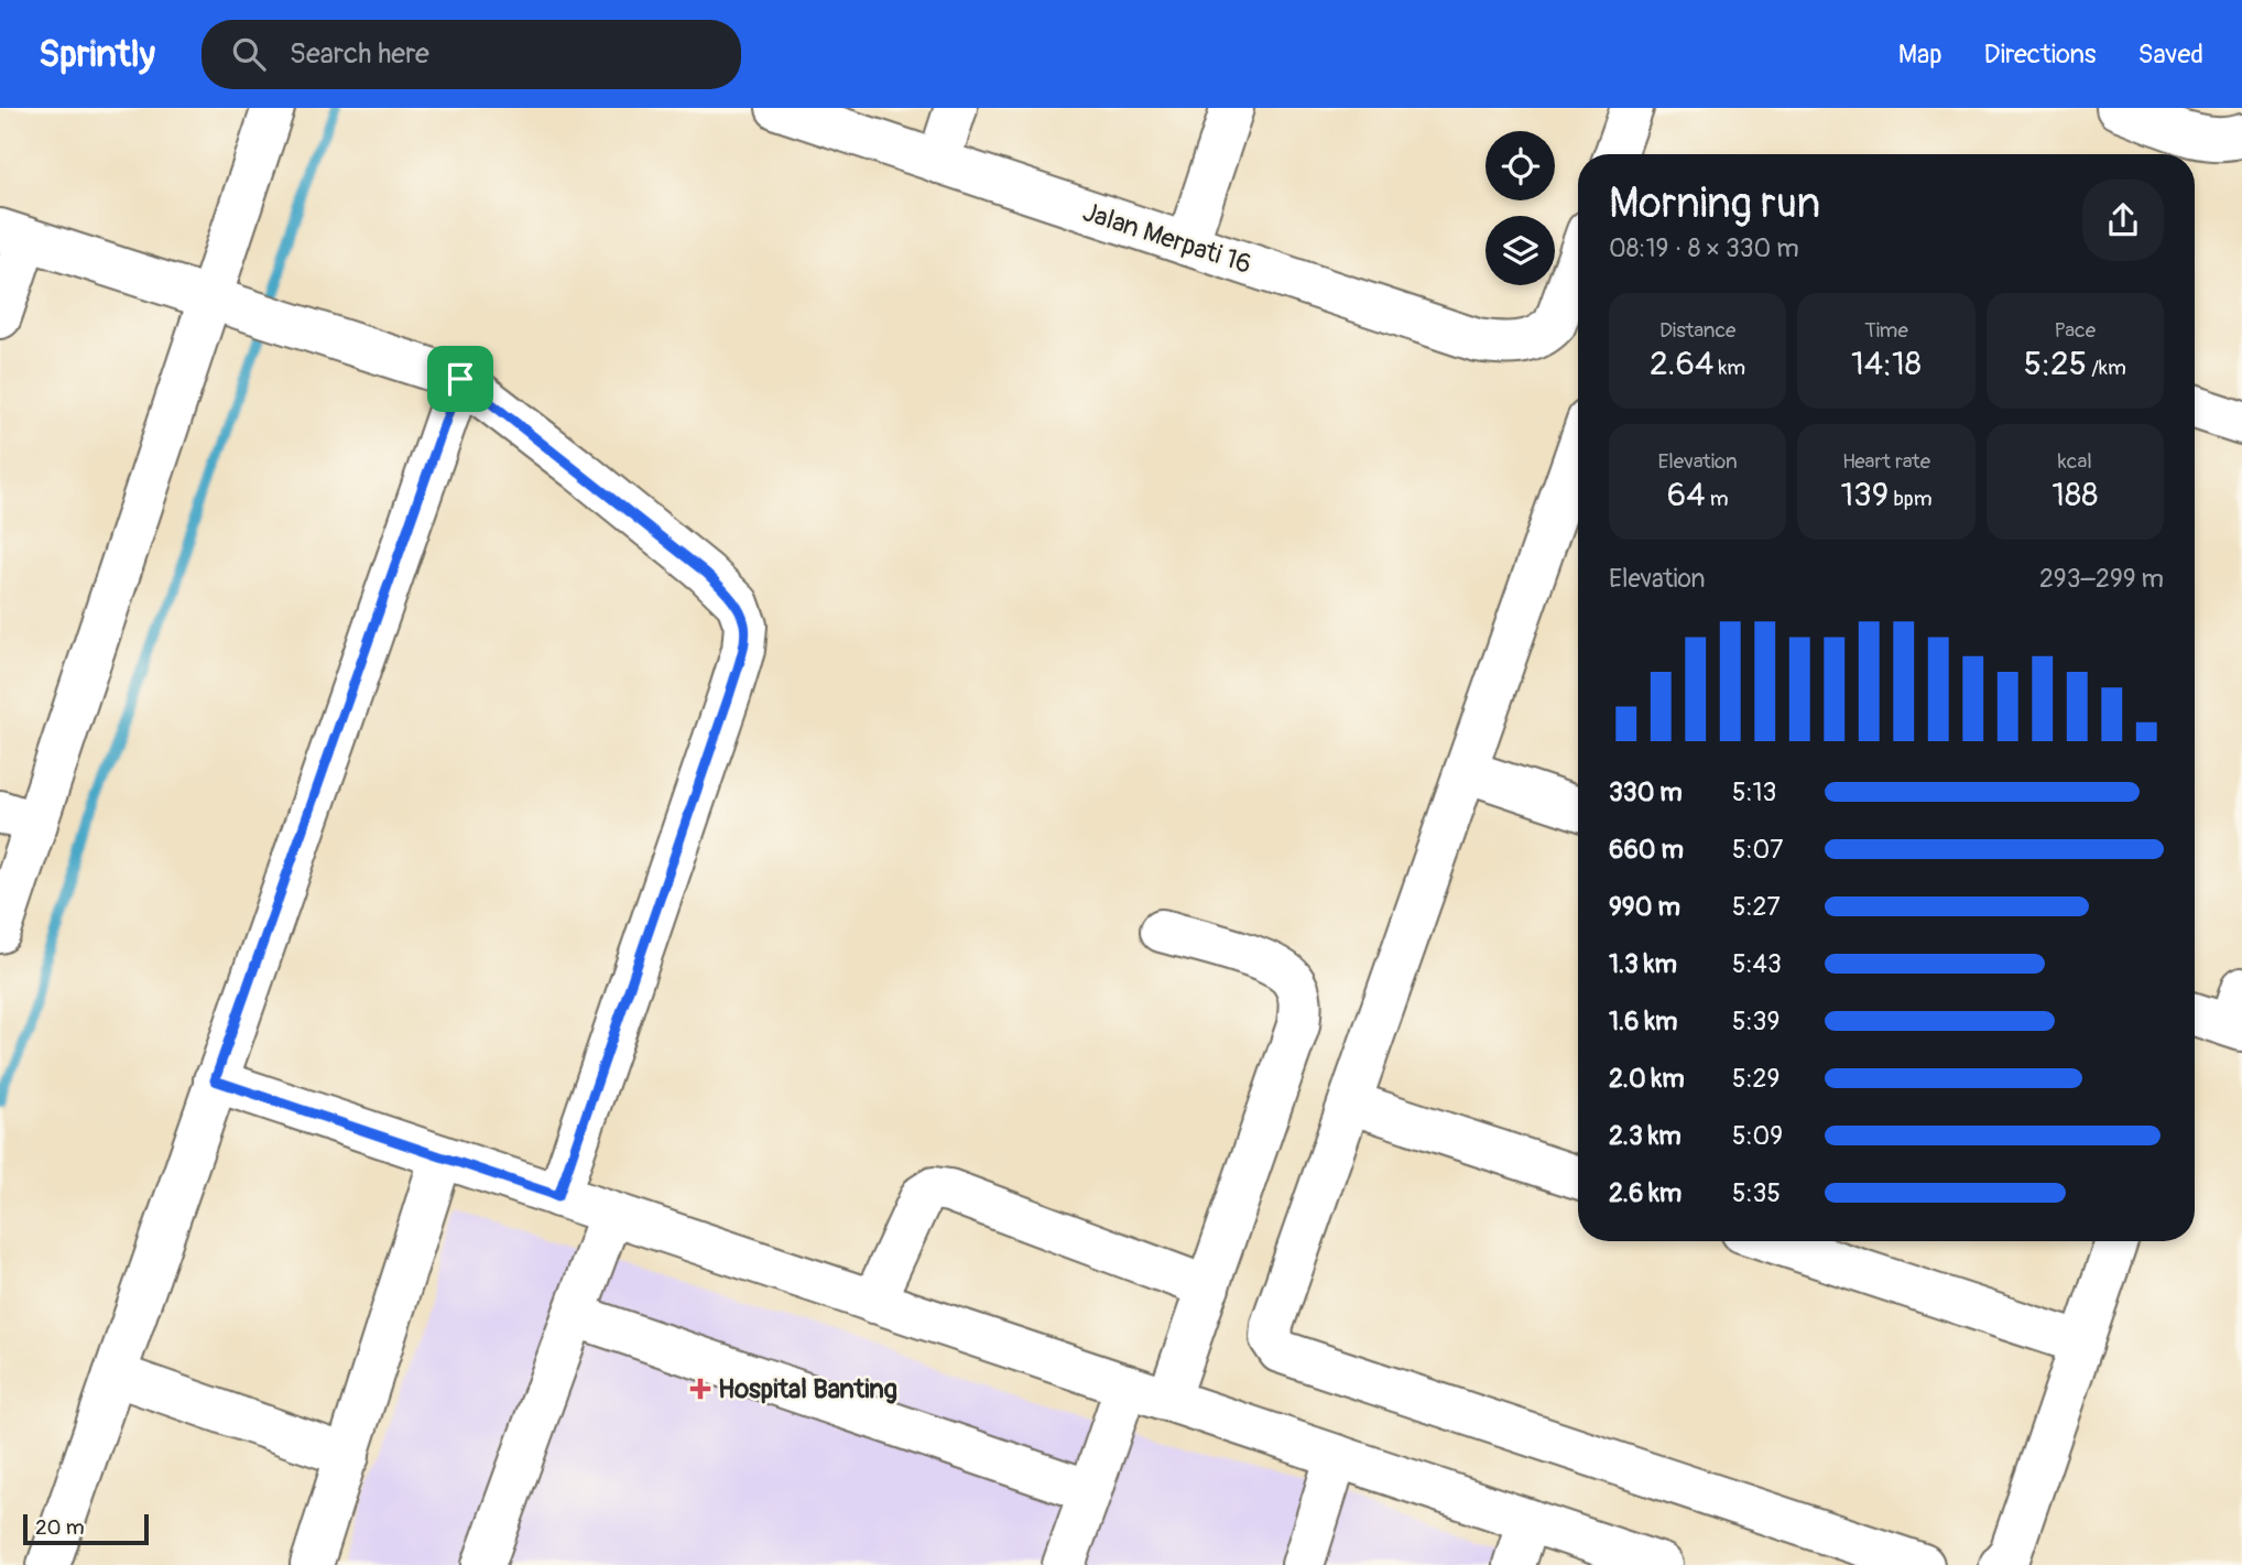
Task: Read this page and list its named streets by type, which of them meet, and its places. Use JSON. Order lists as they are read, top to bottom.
{
  "streets": {
    "street": ["Jalan Merpati 16"]
  },
  "places": {
    "health": ["Hospital Banting"]
  },
  "scale_bar": "20 m",
  "page": {
    "header": "Sprintly",
    "search": "Search here",
    "nav": ["Map", "Directions", "Saved"],
    "heading": ["Morning run", "08:19 · 8 × 330 m"],
    "stats": [
      ["Distance", "2.64 km"],
      ["Time", "14:18"],
      ["Pace", "5:25 /km"],
      ["Elevation", "64 m"],
      ["Heart rate", "139 bpm"],
      ["kcal", "188"]
    ],
    "chart": ["Elevation", "293–299 m"],
    "list": [
      {
        "name": "330 m",
        "note": "5:13"
      },
      {
        "name": "660 m",
        "note": "5:07"
      },
      {
        "name": "990 m",
        "note": "5:27"
      },
      {
        "name": "1.3 km",
        "note": "5:43"
      },
      {
        "name": "1.6 km",
        "note": "5:39"
      },
      {
        "name": "2.0 km",
        "note": "5:29"
      },
      {
        "name": "2.3 km",
        "note": "5:09"
      },
      {
        "name": "2.6 km",
        "note": "5:35"
      }
    ],
    "scale": "20 m"
  }
}
